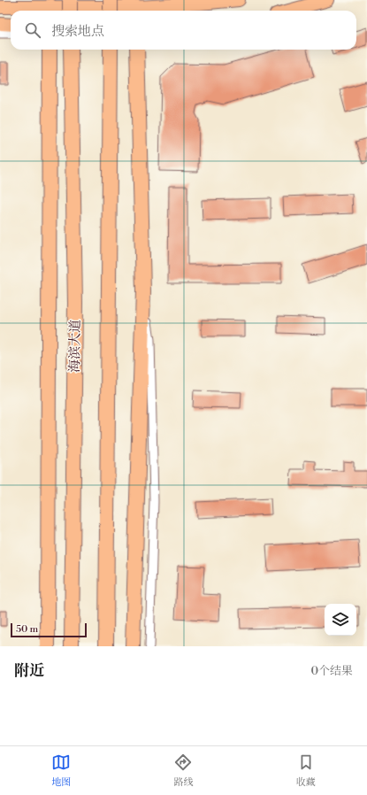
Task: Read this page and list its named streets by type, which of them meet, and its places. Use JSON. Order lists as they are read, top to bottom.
{
  "streets": {
    "highway": ["海滨大道"]
  },
  "scale_bar": "50 m",
  "page": {
    "search": "搜索地点",
    "scale": "50 m",
    "heading": ["附近", "0个结果"],
    "nav": ["地图", "路线", "收藏"]
  }
}
